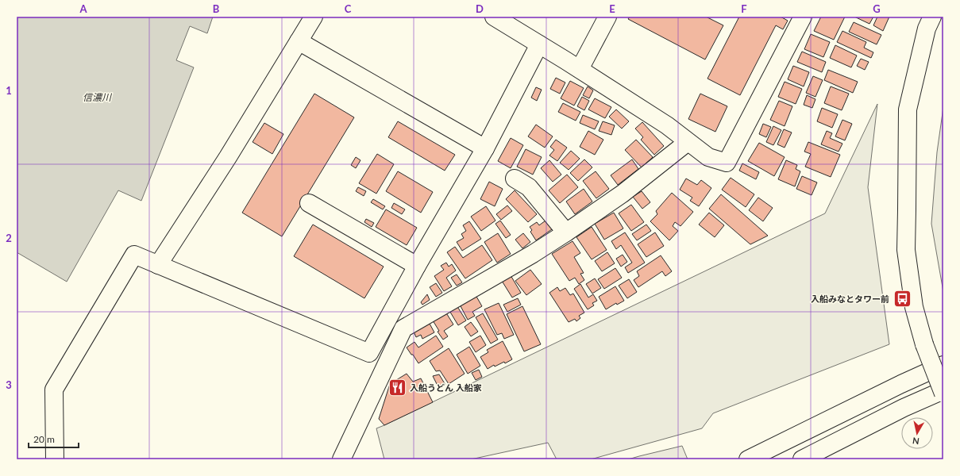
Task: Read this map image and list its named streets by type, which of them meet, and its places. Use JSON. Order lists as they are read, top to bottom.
{
  "water": ["信濃川"],
  "places": {
    "bus stop": ["入船みなとタワー前"],
    "restaurant": ["入船うどん 入船家"]
  },
  "scale_bar": "20 m",
  "north": "bottom",
  "grid": {
    "columns": [
      "A",
      "B",
      "C",
      "D",
      "E",
      "F",
      "G"
    ],
    "rows": ["1", "2", "3"]
  }
}
